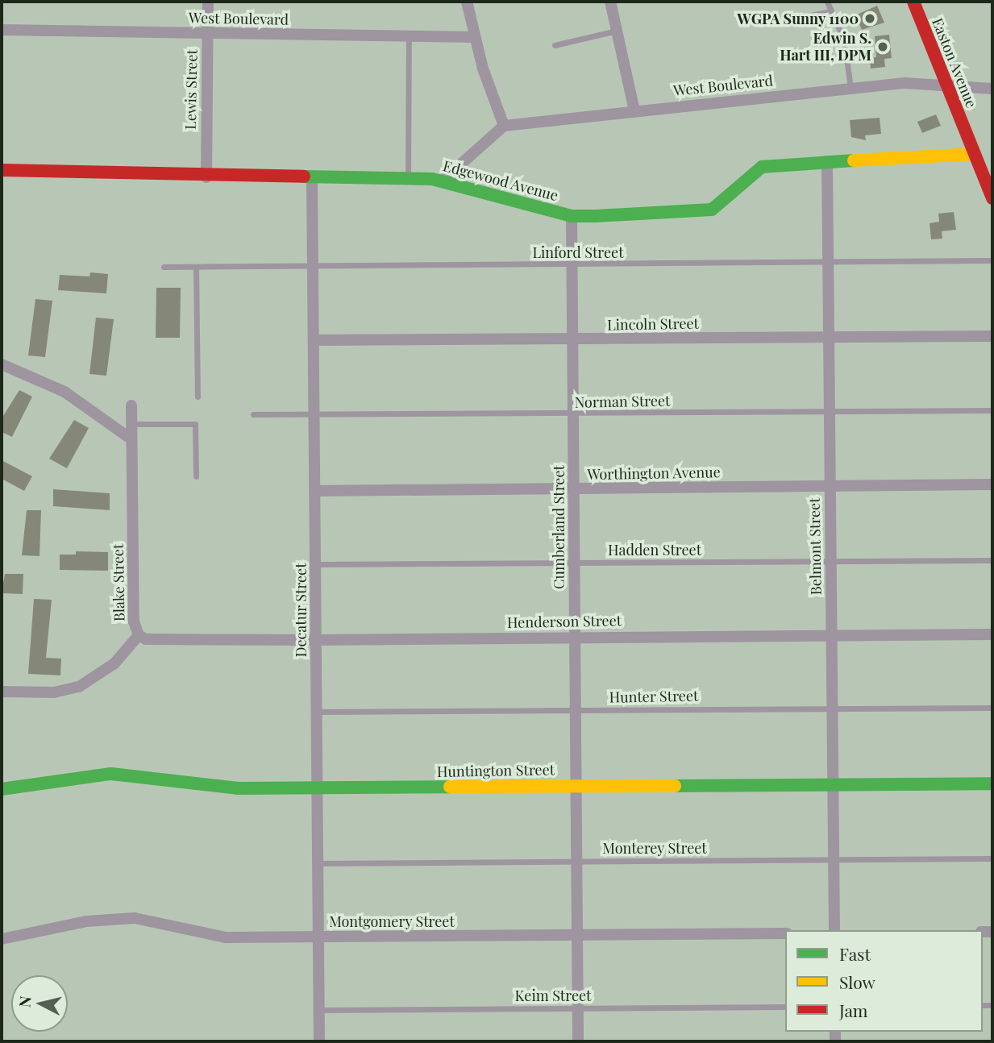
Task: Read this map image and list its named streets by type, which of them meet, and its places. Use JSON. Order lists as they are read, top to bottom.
{
  "streets": {
    "street": [
      "West Boulevard",
      "Easton Avenue",
      "Lewis Street",
      "Edgewood Avenue",
      "Lincoln Street",
      "Worthington Avenue",
      "Cumberland Street",
      "Belmont Street",
      "Blake Street",
      "Decatur Street",
      "Henderson Street",
      "Huntington Street",
      "Montgomery Street"
    ],
    "lane": [
      "Linford Street",
      "Norman Street",
      "Hadden Street",
      "Hunter Street",
      "Monterey Street",
      "Keim Street"
    ]
  },
  "crossings": [
    ["West Boulevard", "Easton Avenue"],
    ["West Boulevard", "Lewis Street"],
    ["Easton Avenue", "Edgewood Avenue"],
    ["Lewis Street", "Edgewood Avenue"],
    ["Edgewood Avenue", "Cumberland Street"],
    ["Edgewood Avenue", "Belmont Street"],
    ["Edgewood Avenue", "Decatur Street"],
    ["Linford Street", "Cumberland Street"],
    ["Linford Street", "Belmont Street"],
    ["Linford Street", "Decatur Street"],
    ["Lincoln Street", "Cumberland Street"],
    ["Lincoln Street", "Belmont Street"],
    ["Lincoln Street", "Decatur Street"],
    ["Norman Street", "Cumberland Street"],
    ["Norman Street", "Belmont Street"],
    ["Norman Street", "Decatur Street"],
    ["Worthington Avenue", "Cumberland Street"],
    ["Worthington Avenue", "Belmont Street"],
    ["Worthington Avenue", "Decatur Street"],
    ["Cumberland Street", "Hadden Street"],
    ["Cumberland Street", "Henderson Street"],
    ["Cumberland Street", "Hunter Street"],
    ["Cumberland Street", "Huntington Street"],
    ["Cumberland Street", "Monterey Street"],
    ["Cumberland Street", "Montgomery Street"],
    ["Cumberland Street", "Keim Street"],
    ["Belmont Street", "Hadden Street"],
    ["Belmont Street", "Henderson Street"],
    ["Belmont Street", "Hunter Street"],
    ["Belmont Street", "Huntington Street"],
    ["Belmont Street", "Monterey Street"],
    ["Hadden Street", "Decatur Street"],
    ["Blake Street", "Henderson Street"],
    ["Decatur Street", "Henderson Street"],
    ["Decatur Street", "Hunter Street"],
    ["Decatur Street", "Huntington Street"],
    ["Decatur Street", "Monterey Street"],
    ["Decatur Street", "Montgomery Street"],
    ["Decatur Street", "Keim Street"]
  ],
  "places": ["WGPA Sunny 1100", "Edwin S. Hart III, DPM"],
  "legend": ["Fast", "Slow", "Jam"],
  "north": "left"
}
